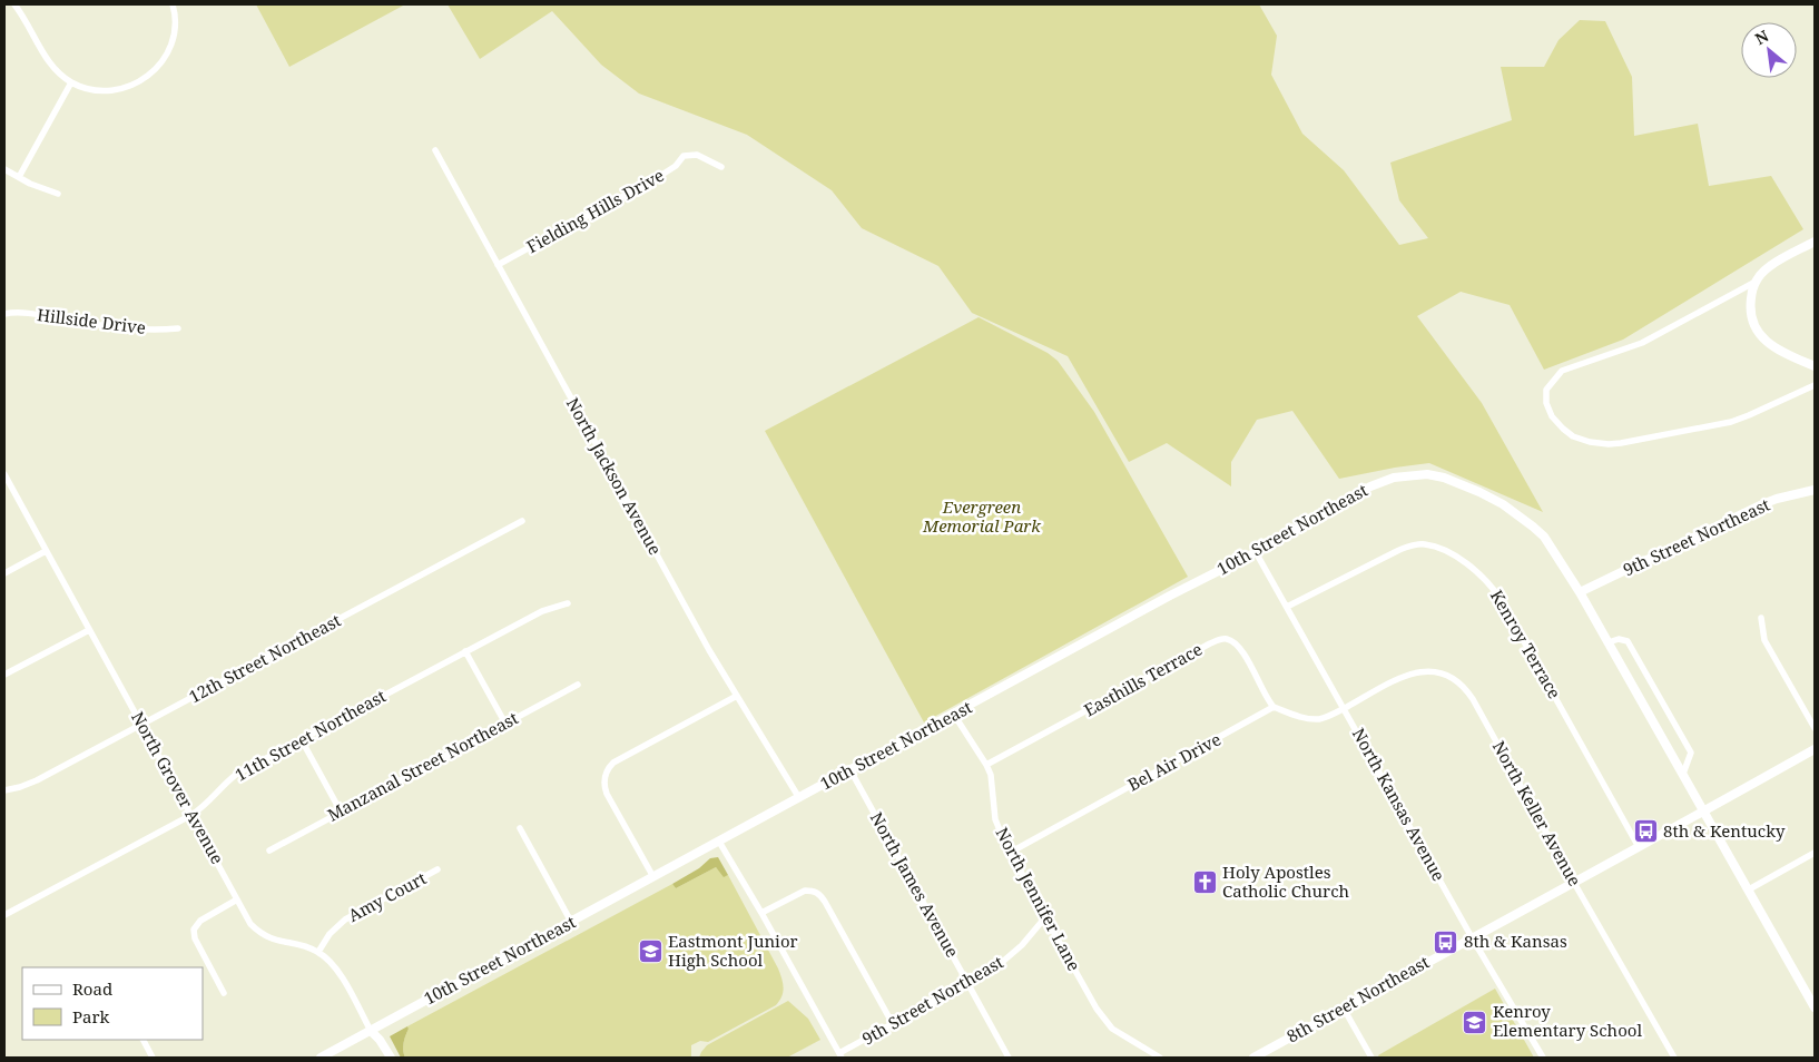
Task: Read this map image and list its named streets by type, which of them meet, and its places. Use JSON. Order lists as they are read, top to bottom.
{
  "streets": {
    "main road": [
      "10th Street Northeast",
      "9th Street Northeast",
      "North Grover Avenue",
      "8th Street Northeast"
    ],
    "street": [
      "Fielding Hills Drive",
      "Hillside Drive",
      "North Jackson Avenue",
      "Kenroy Terrace",
      "12th Street Northeast",
      "Easthills Terrace",
      "11th Street Northeast",
      "Bel Air Drive",
      "Manzanal Street Northeast",
      "North Kansas Avenue",
      "North Keller Avenue",
      "North James Avenue",
      "Amy Court",
      "North Jennifer Lane"
    ]
  },
  "crossings": [
    ["Fielding Hills Drive", "North Jackson Avenue"],
    ["North Jackson Avenue", "10th Street Northeast"],
    ["10th Street Northeast", "9th Street Northeast"],
    ["10th Street Northeast", "North Grover Avenue"],
    ["10th Street Northeast", "North Kansas Avenue"],
    ["10th Street Northeast", "North James Avenue"],
    ["10th Street Northeast", "North Jennifer Lane"],
    ["10th Street Northeast", "8th Street Northeast"],
    ["9th Street Northeast", "North James Avenue"],
    ["9th Street Northeast", "North Jennifer Lane"],
    ["Kenroy Terrace", "North Kansas Avenue"],
    ["Kenroy Terrace", "8th Street Northeast"],
    ["12th Street Northeast", "North Grover Avenue"],
    ["Easthills Terrace", "Bel Air Drive"],
    ["Easthills Terrace", "North Jennifer Lane"],
    ["11th Street Northeast", "North Grover Avenue"],
    ["Bel Air Drive", "North Jennifer Lane"],
    ["North Grover Avenue", "Amy Court"],
    ["North Kansas Avenue", "North Keller Avenue"],
    ["North Kansas Avenue", "8th Street Northeast"],
    ["North Keller Avenue", "8th Street Northeast"]
  ],
  "parks": ["Evergreen Memorial Park"],
  "places": {
    "bus stop": ["8th & Kentucky", "8th & Kansas"],
    "church": ["Holy Apostles Catholic Church"],
    "school or university": ["Eastmont Junior High School", "Kenroy Elementary School"]
  },
  "legend": ["Road", "Park"],
  "north": "top left"
}
